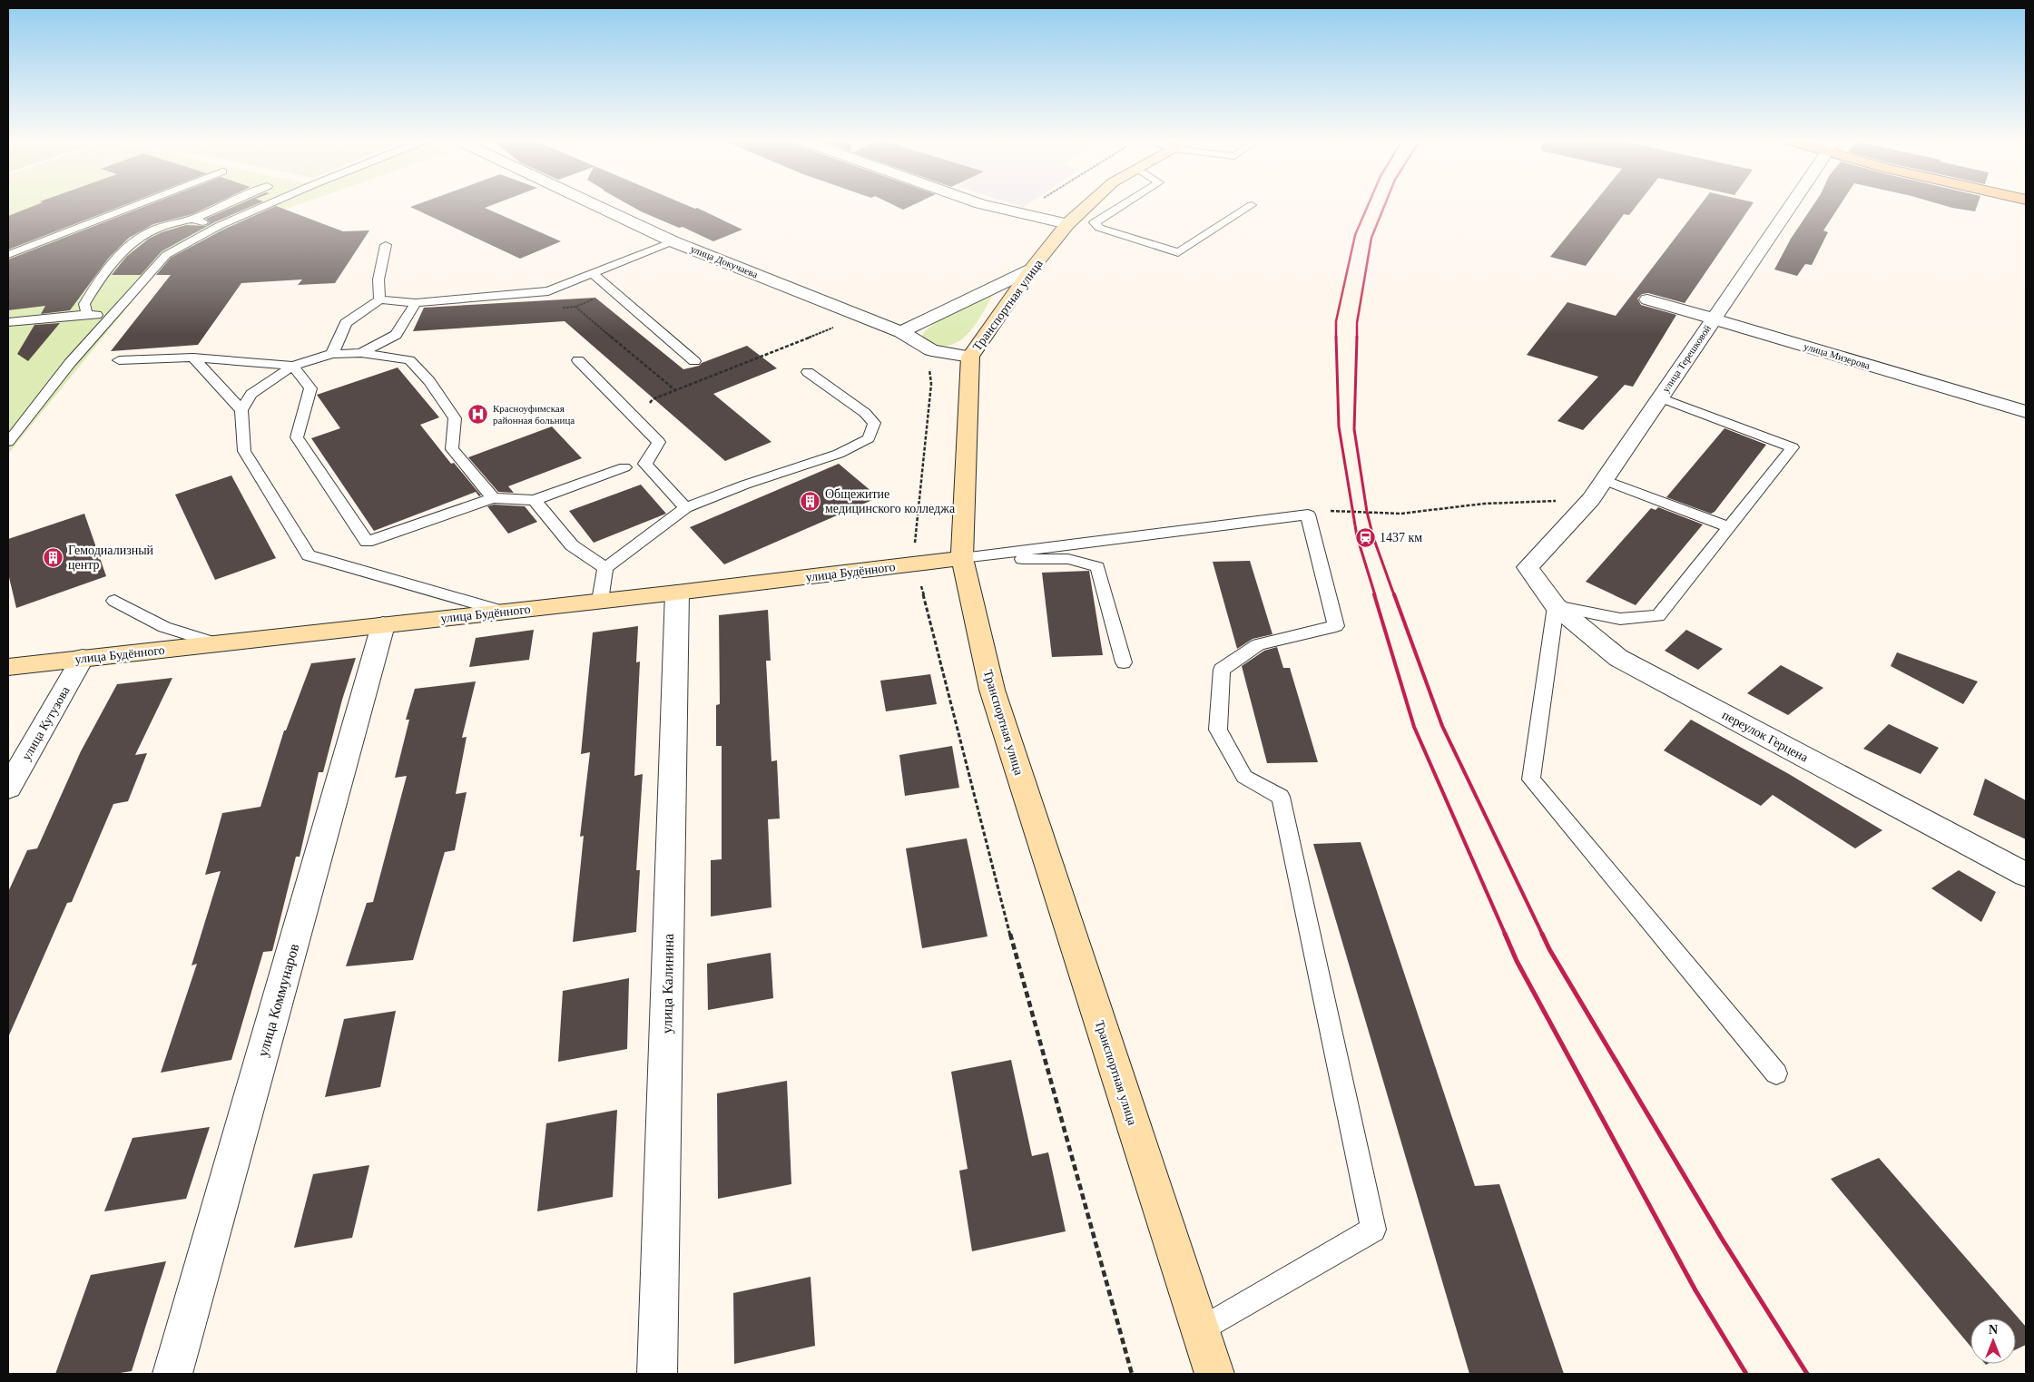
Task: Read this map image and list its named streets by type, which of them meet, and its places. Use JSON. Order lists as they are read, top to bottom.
{
  "streets": {
    "main road": ["Транспортная улица", "улица Будённого"],
    "street": [
      "улица Докучаева",
      "улица Мизерова",
      "улица Терешковой",
      "улица Кутузова",
      "переулок Герцена",
      "улица Калинина",
      "улица Коммунаров"
    ]
  },
  "crossings": [
    ["улица Докучаева", "Транспортная улица"],
    ["Транспортная улица", "улица Будённого"],
    ["улица Мизерова", "улица Терешковой"],
    ["улица Терешковой", "переулок Герцена"],
    ["улица Будённого", "улица Кутузова"],
    ["улица Будённого", "улица Калинина"],
    ["улица Будённого", "улица Коммунаров"]
  ],
  "places": {
    "hospital": ["Красноуфимская районная больница"],
    "building": ["Общежитие медицинского колледжа", "Гемодиализный центр"],
    "station": ["1437 км"]
  },
  "north": "top"
}
